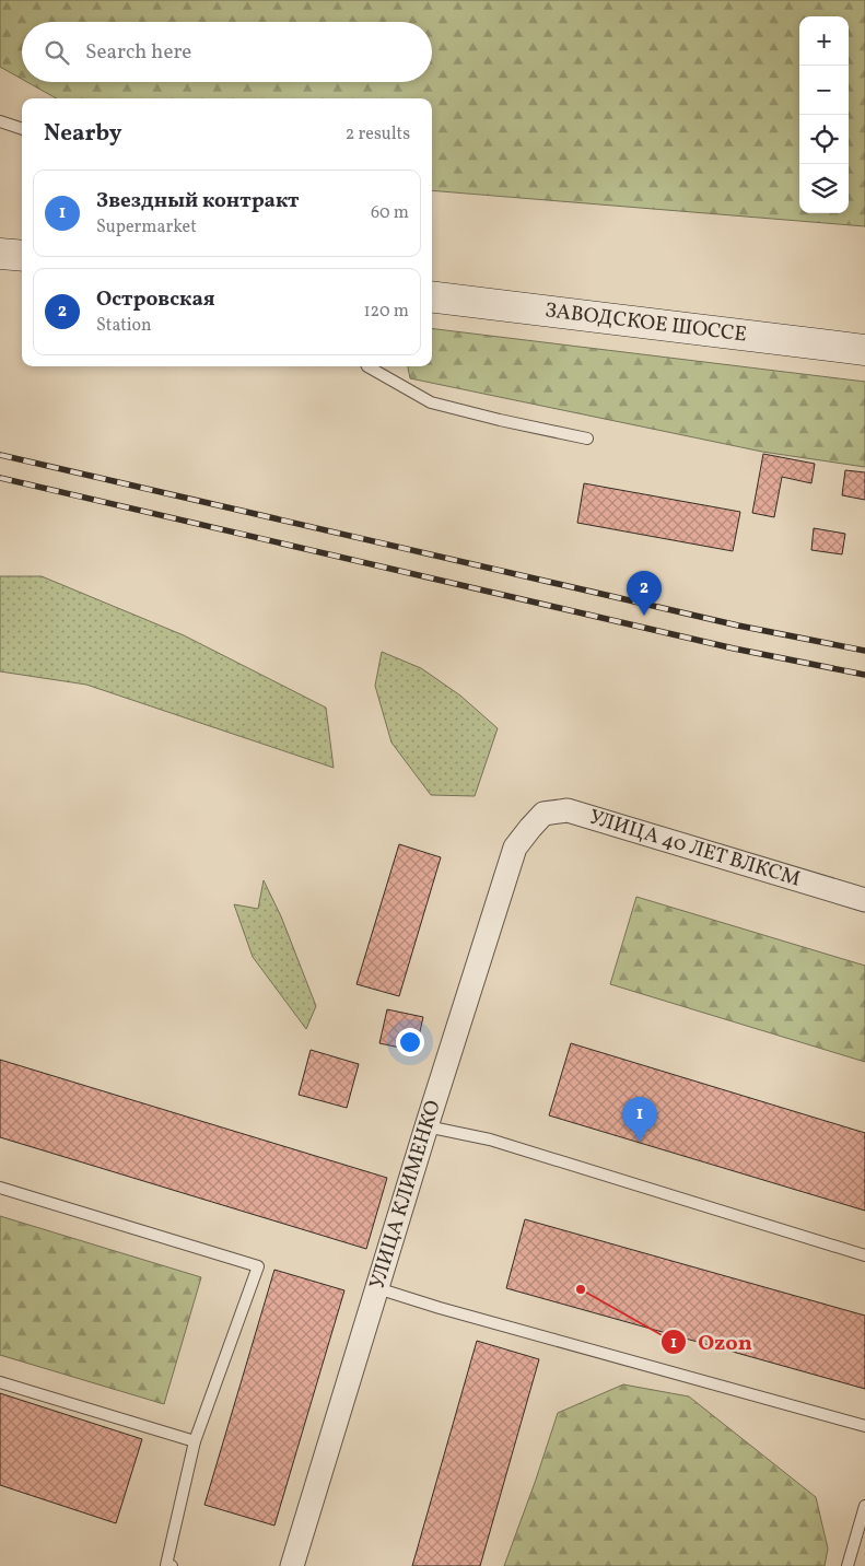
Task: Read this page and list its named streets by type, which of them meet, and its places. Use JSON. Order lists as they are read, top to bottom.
{
  "streets": {
    "main road": ["ЗАВОДСКОЕ ШОССЕ"],
    "street": ["УЛИЦА 40 ЛЕТ ВЛКСМ", "УЛИЦА КЛИМЕНКО"]
  },
  "crossings": [
    ["УЛИЦА 40 ЛЕТ ВЛКСМ", "УЛИЦА КЛИМЕНКО"]
  ],
  "places": ["Ozon"],
  "page": {
    "map_buttons": ["+", "−"],
    "search": "Search here",
    "heading": ["Nearby", "2 results"],
    "list": [
      {
        "mark": "1",
        "name": "Звездный контракт",
        "note": "Supermarket",
        "value": "60 m"
      },
      {
        "mark": "2",
        "name": "Островская",
        "note": "Station",
        "value": "120 m"
      }
    ],
    "pins": ["2", "1"]
  }
}
